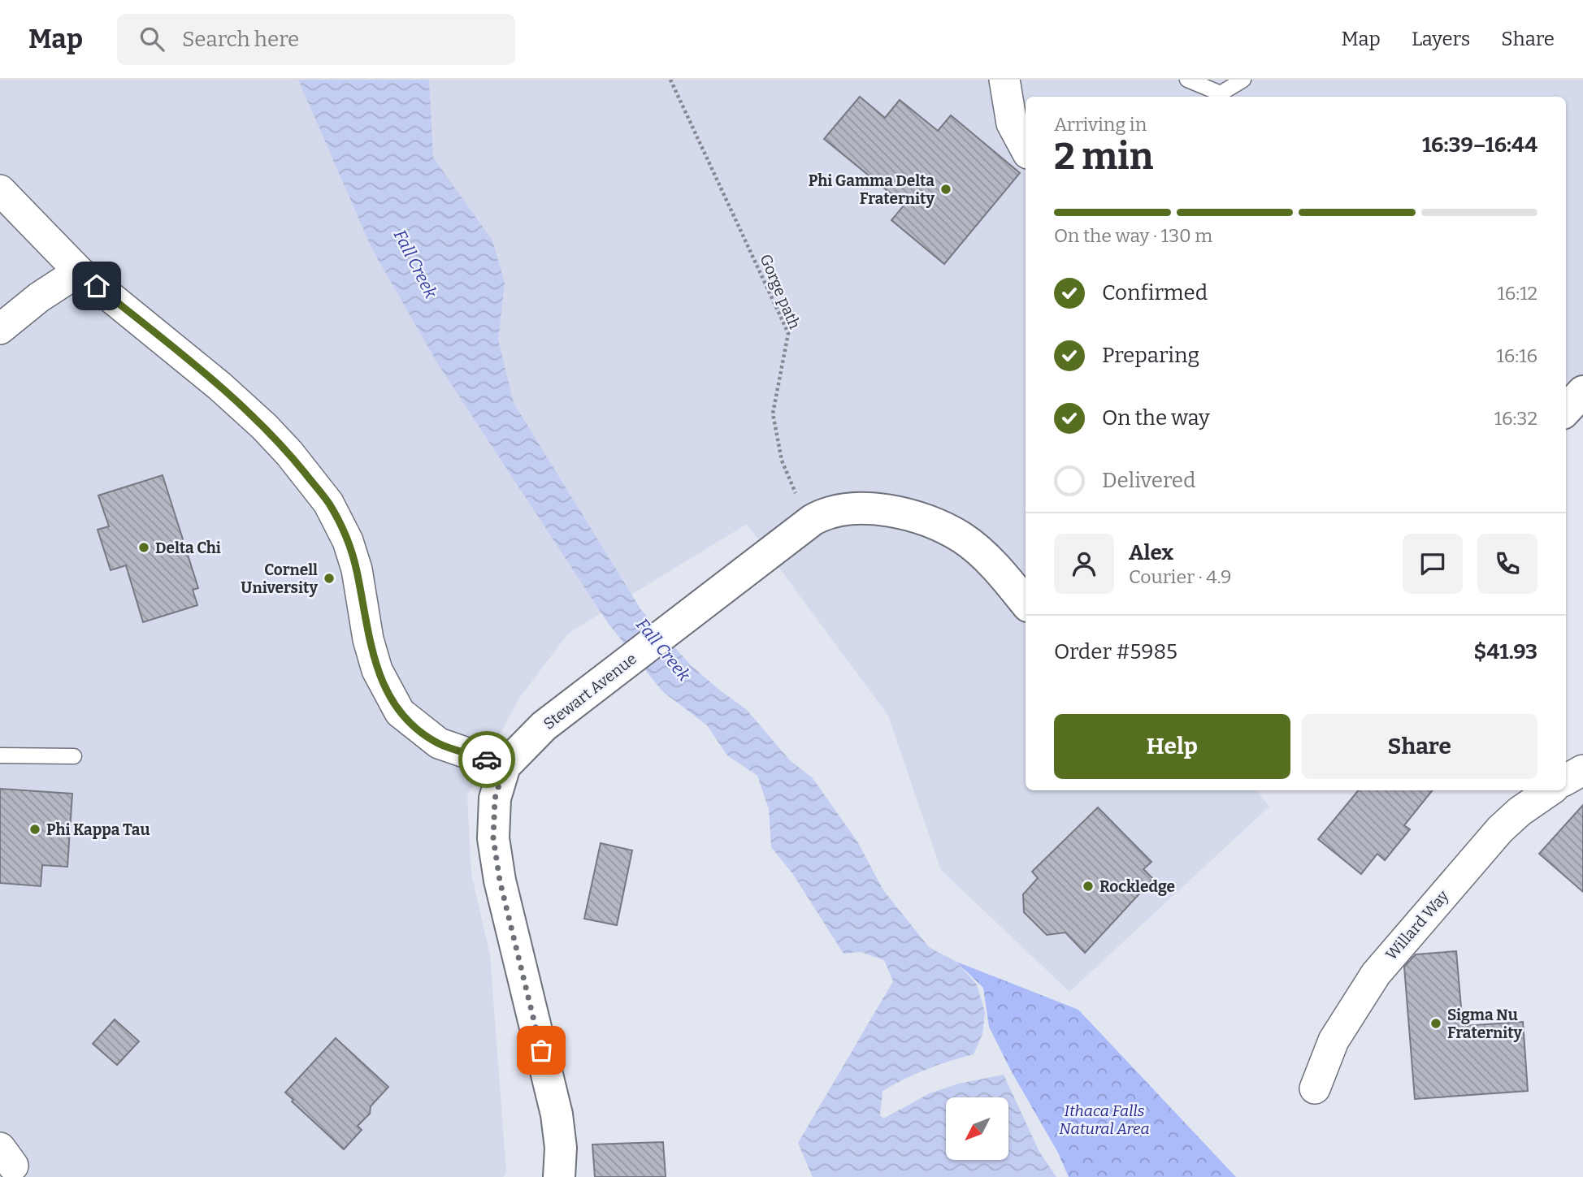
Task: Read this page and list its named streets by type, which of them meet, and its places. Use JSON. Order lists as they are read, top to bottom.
{
  "streets": {
    "street": ["Stewart Avenue", "Willard Way"],
    "path": ["Gorge path"]
  },
  "crossings": [
    ["Gorge path", "Stewart Avenue"]
  ],
  "water": ["Fall Creek"],
  "parks": ["Ithaca Falls Natural Area"],
  "places": [
    "Phi Gamma Delta Fraternity",
    "Delta Chi",
    "Cornell University",
    "Phi Kappa Tau",
    "Rockledge",
    "Sigma Nu Fraternity"
  ],
  "north": "bottom left",
  "page": {
    "header": "Map",
    "search": "Search here",
    "nav": ["Map", "Layers", "Share"],
    "heading": ["2 min", "Arriving in", "16:39–16:44"],
    "panel": [
      "Alex",
      "Courier · 4.9",
      "Order #5985",
      "$41.93"
    ],
    "bar": "On the way · 130 m",
    "list": [
      ["Confirmed", "16:12"],
      ["Preparing", "16:16"],
      ["On the way", "16:32"],
      "Delivered"
    ],
    "buttons": ["Help", "Share"]
  }
}
